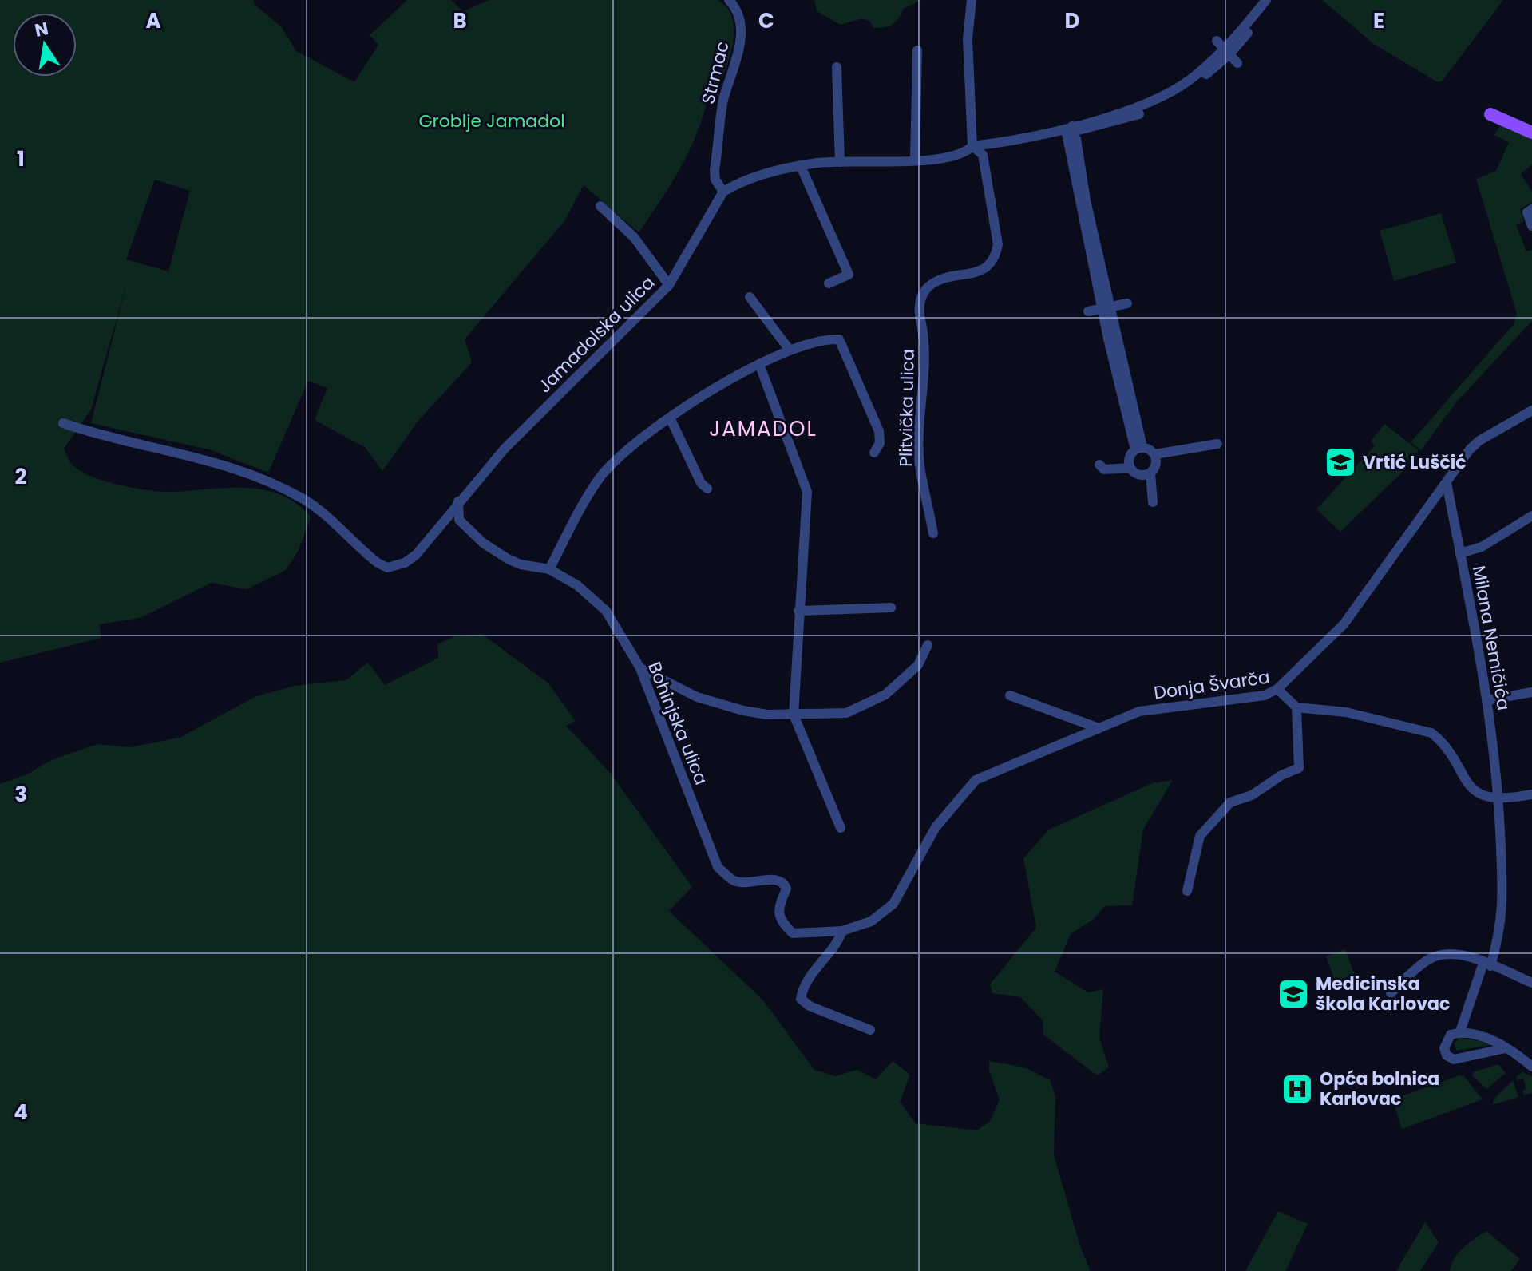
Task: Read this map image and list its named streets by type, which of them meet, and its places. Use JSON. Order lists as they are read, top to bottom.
{
  "streets": {
    "street": [
      "Strmac",
      "Jamadolska ulica",
      "Plitvička ulica",
      "Milana Nemičića",
      "Donja Švarča",
      "Bohinjska ulica"
    ]
  },
  "crossings": [
    ["Strmac", "Jamadolska ulica"],
    ["Jamadolska ulica", "Bohinjska ulica"],
    ["Donja Švarča", "Bohinjska ulica"]
  ],
  "districts": ["JAMADOL"],
  "parks": ["Groblje Jamadol"],
  "places": {
    "school or university": ["Vrtić Luščić", "Medicinska škola Karlovac"],
    "hospital": ["Opća bolnica Karlovac"]
  },
  "north": "top",
  "grid": {
    "columns": [
      "A",
      "B",
      "C",
      "D",
      "E"
    ],
    "rows": [
      "1",
      "2",
      "3",
      "4"
    ]
  }
}
